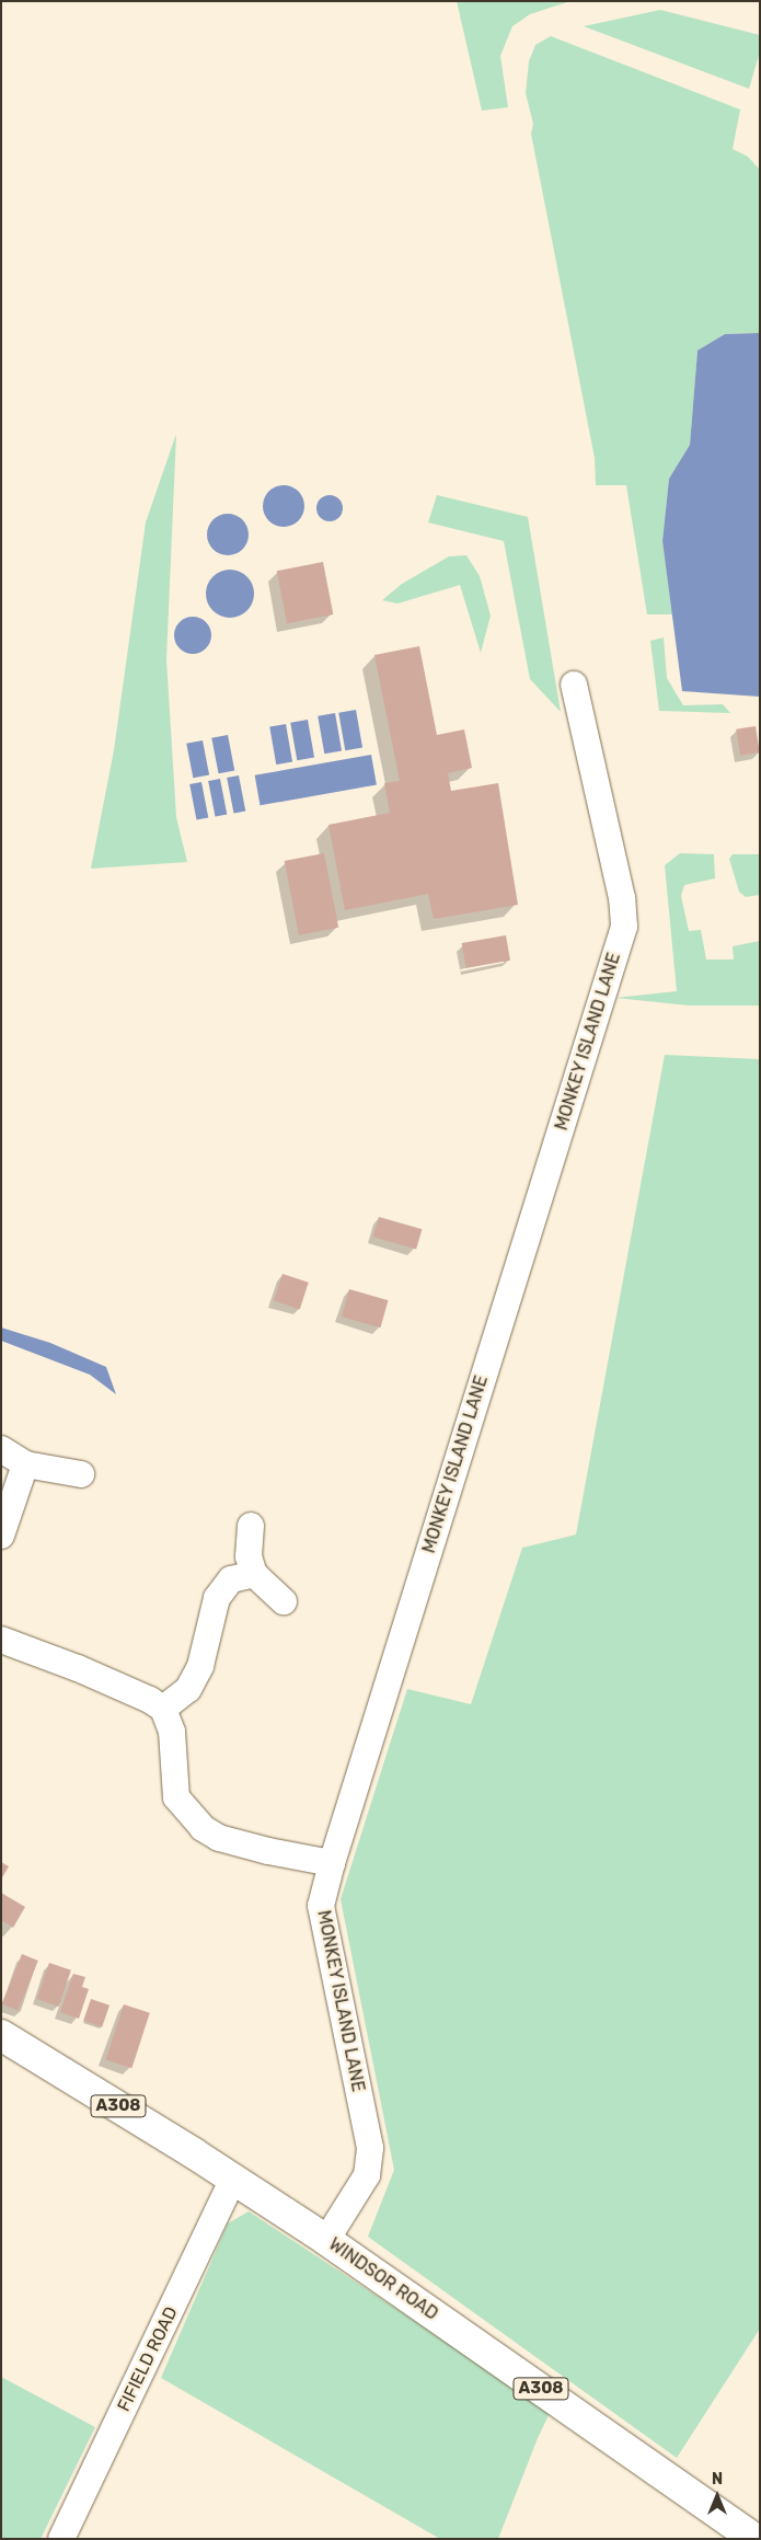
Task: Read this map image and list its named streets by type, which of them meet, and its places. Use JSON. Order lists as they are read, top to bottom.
{
  "streets": {
    "main road": ["A308", "WINDSOR ROAD"],
    "street": ["MONKEY ISLAND LANE", "FIFIELD ROAD"]
  },
  "crossings": [
    ["MONKEY ISLAND LANE", "WINDSOR ROAD"],
    ["WINDSOR ROAD", "FIFIELD ROAD"]
  ],
  "north": "top"
}
